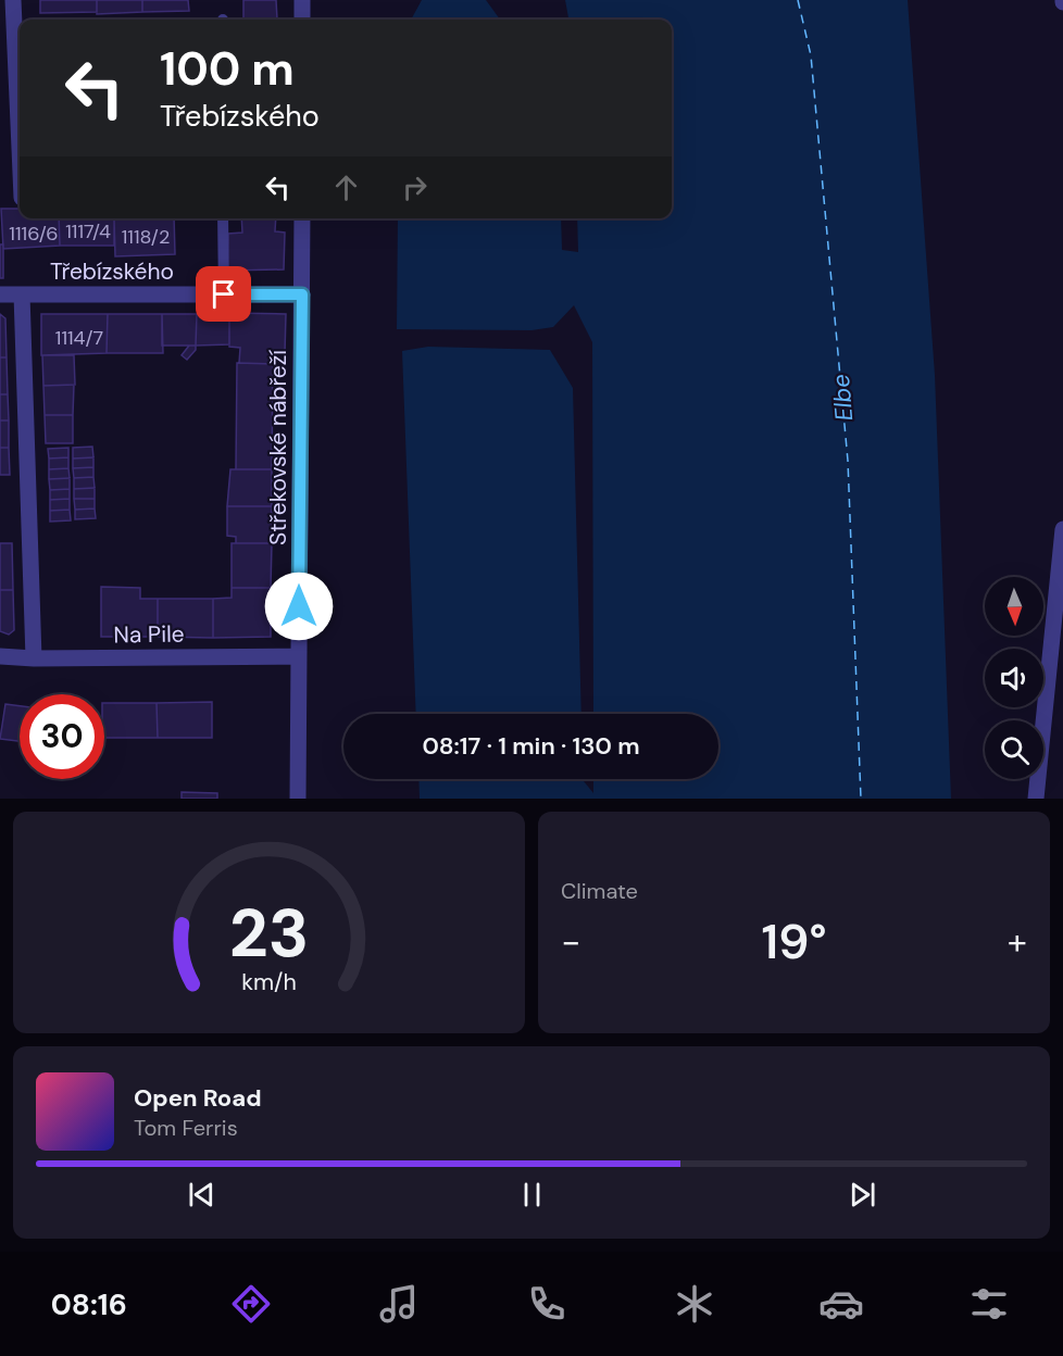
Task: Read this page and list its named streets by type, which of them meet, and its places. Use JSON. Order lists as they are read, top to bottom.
{
  "streets": {
    "street": ["Třebízského", "Střekovské nábřeží", "Na Pile"]
  },
  "crossings": [
    ["Třebízského", "Střekovské nábřeží"],
    ["Střekovské nábřeží", "Na Pile"]
  ],
  "water": ["Elbe"],
  "house_numbers": [
    "1117/4",
    "1116/6",
    "1118/2",
    "1114/7"
  ],
  "north": "bottom",
  "page": {
    "turn": ["100 m", "Třebízského"],
    "limit": "30",
    "trip": "08:17 · 1 min · 130 m",
    "tile": "Climate",
    "heat": ["−", "19°", "+"],
    "song": ["Open Road", "Tom Ferris"],
    "tabs": "08:16",
    "gauge": ["23", "km/h"]
  }
}
